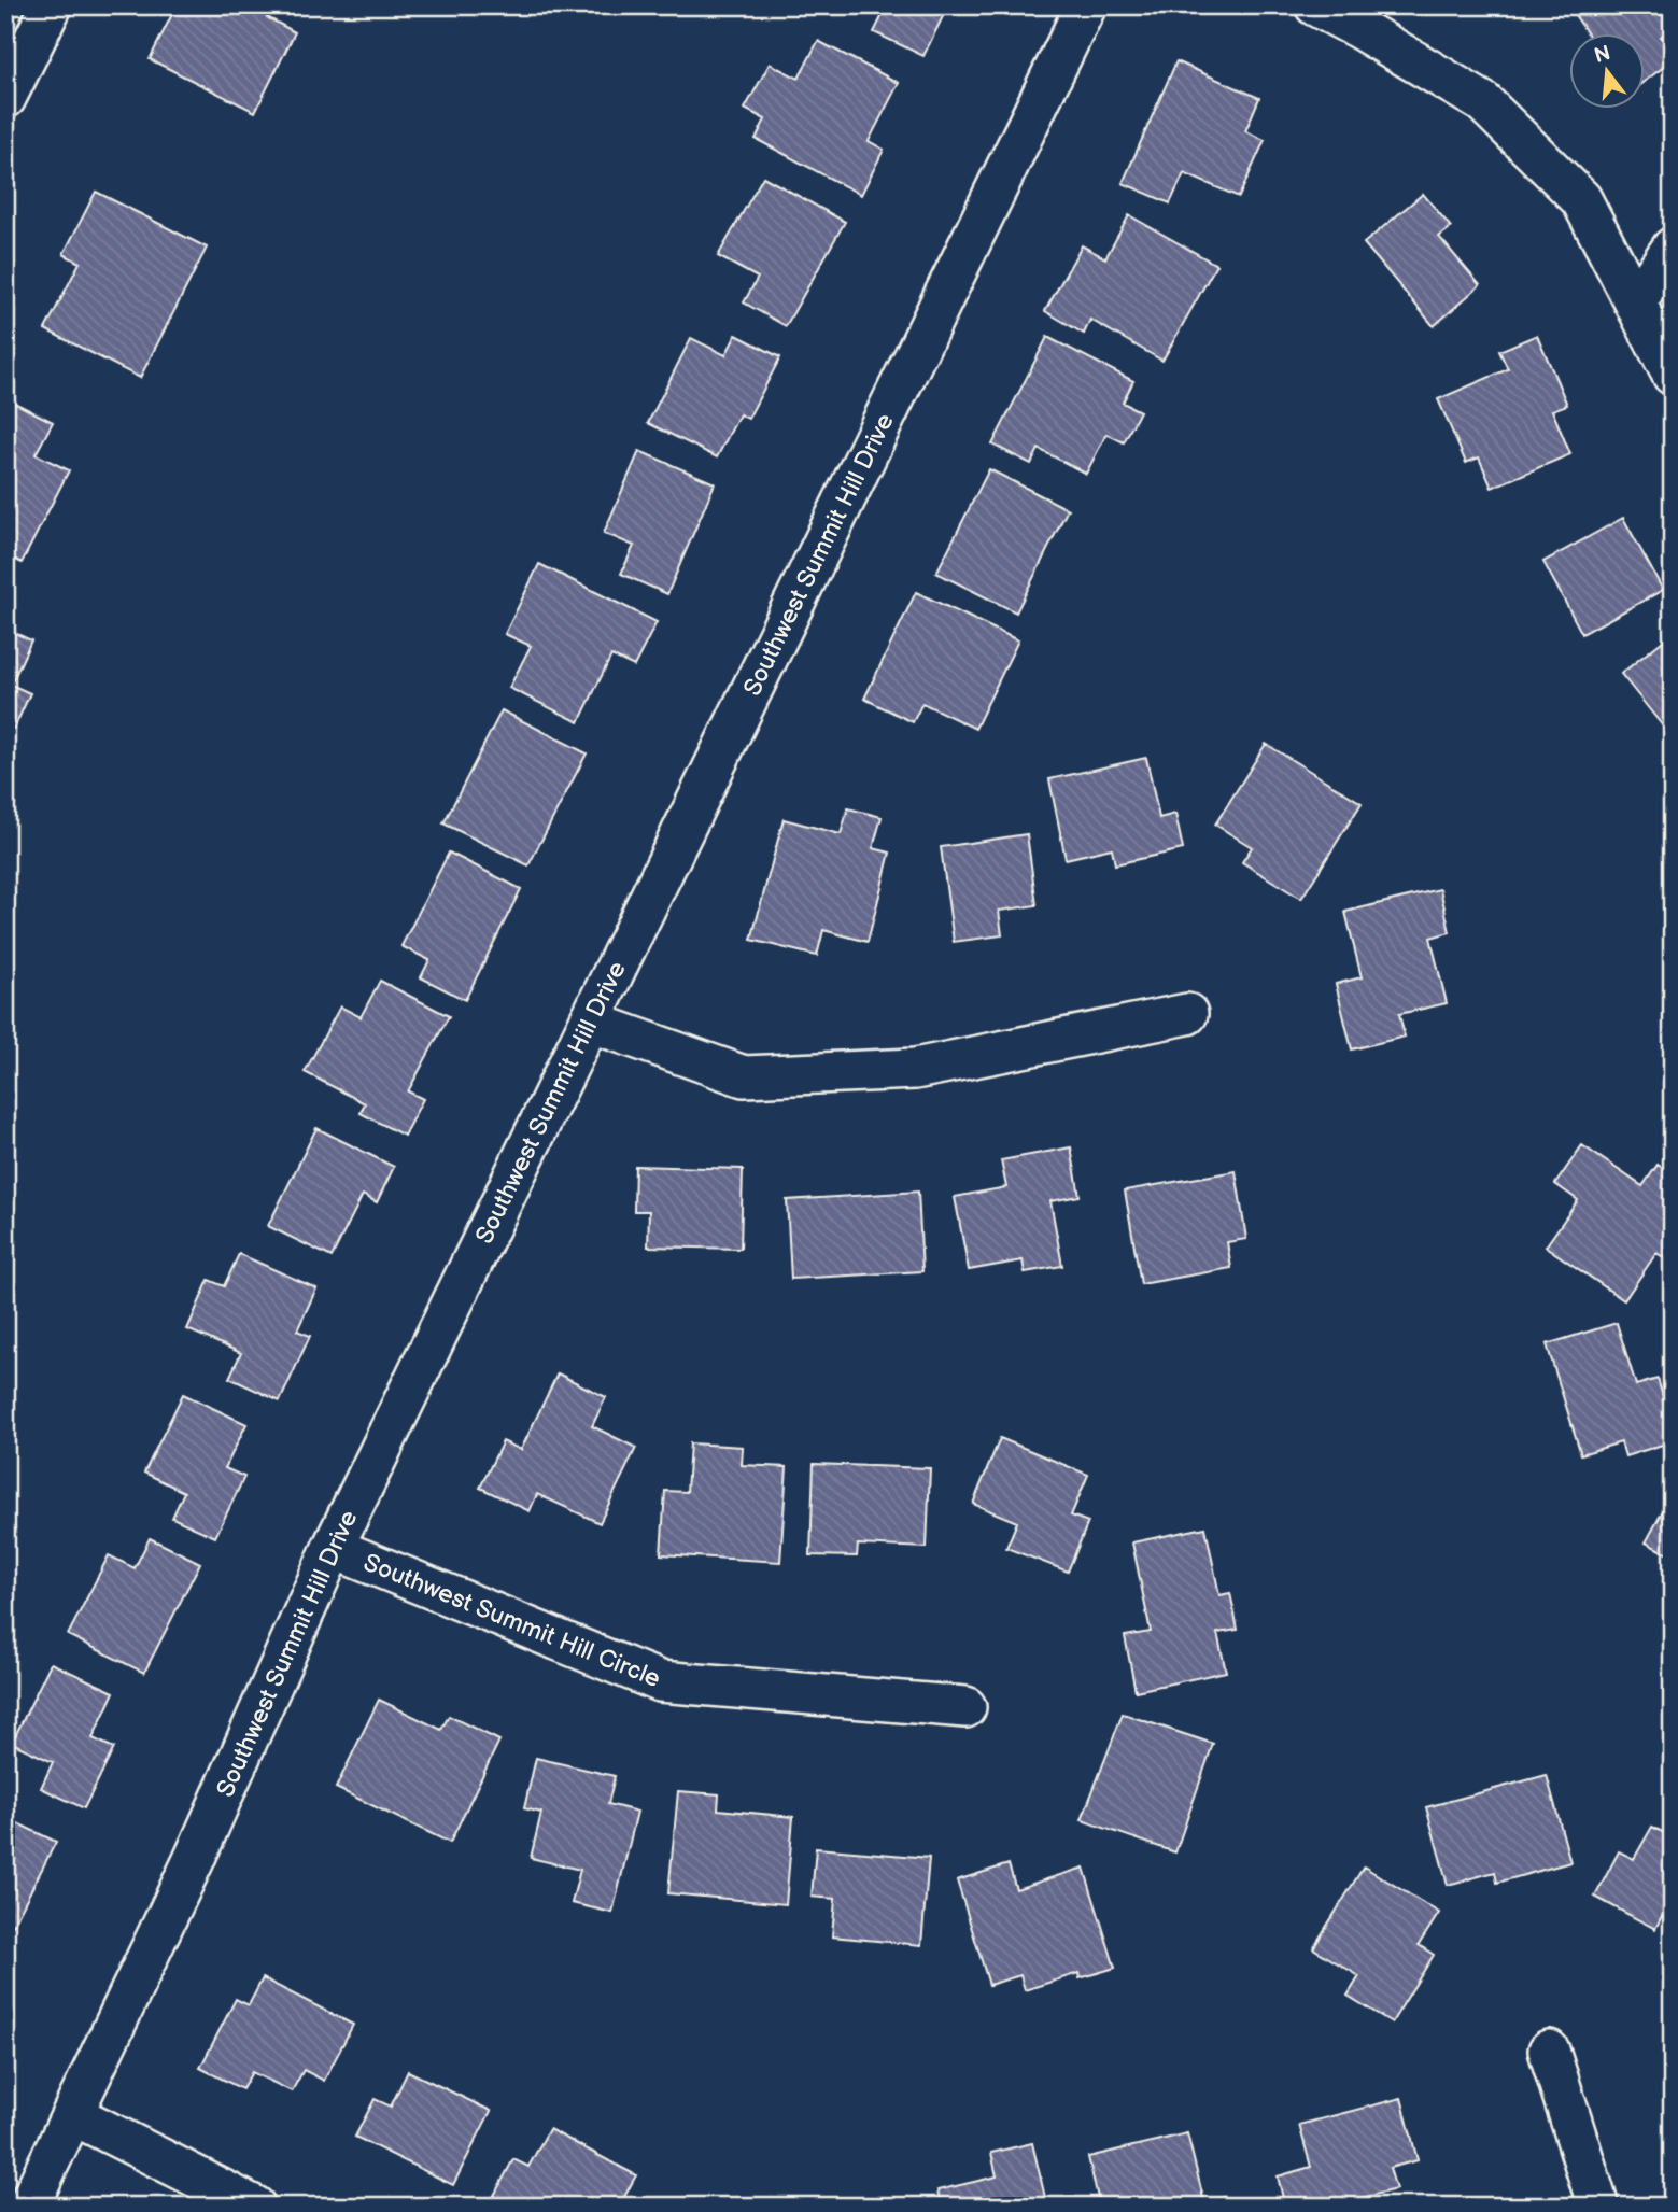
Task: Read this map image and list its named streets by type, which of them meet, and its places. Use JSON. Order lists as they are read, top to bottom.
{
  "streets": {
    "street": ["Southwest Summit Hill Drive", "Southwest Summit Hill Circle"]
  },
  "crossings": [
    ["Southwest Summit Hill Drive", "Southwest Summit Hill Circle"]
  ],
  "north": "top"
}
